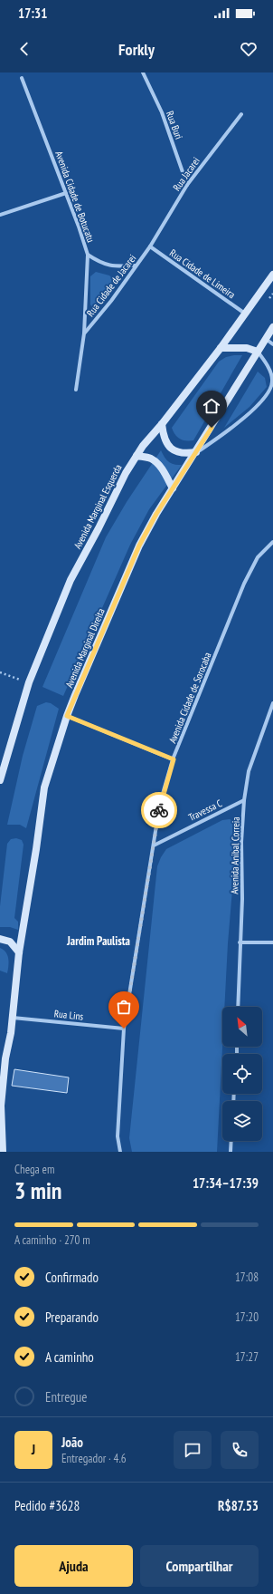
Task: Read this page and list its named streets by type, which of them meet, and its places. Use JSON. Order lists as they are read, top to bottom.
{
  "streets": {
    "main road": ["Avenida Marginal Esquerda", "Avenida Marginal Direita"],
    "street": [
      "Rua Buri",
      "Rua Jacarei",
      "Avenida Cidade de Botucatu",
      "Rua Cidade de Limeira",
      "Rua Cidade de Jacarei",
      "Avenida Cidade de Sorocaba",
      "Travessa C",
      "Avenida Anibal Correia",
      "Rua Lins"
    ]
  },
  "crossings": [
    ["Rua Buri", "Rua Jacarei"],
    ["Rua Jacarei", "Rua Cidade de Limeira"],
    ["Rua Jacarei", "Rua Cidade de Jacarei"],
    ["Avenida Cidade de Botucatu", "Rua Cidade de Jacarei"],
    ["Rua Cidade de Limeira", "Rua Cidade de Jacarei"],
    ["Rua Cidade de Limeira", "Avenida Marginal Esquerda"],
    ["Avenida Marginal Direita", "Rua Lins"],
    ["Avenida Cidade de Sorocaba", "Travessa C"],
    ["Avenida Cidade de Sorocaba", "Rua Lins"],
    ["Travessa C", "Avenida Anibal Correia"]
  ],
  "districts": ["Jardim Paulista"],
  "north": "top left",
  "page": {
    "status": "17:31",
    "header": "Forkly",
    "heading": ["3 min", "Chega em", "17:34–17:39"],
    "panel": [
      "João",
      "Entregador · 4.6",
      "Pedido #3628",
      "R$87.53"
    ],
    "bar": "A caminho · 270 m",
    "list": [
      ["Confirmado", "17:08"],
      ["Preparando", "17:20"],
      ["A caminho", "17:27"],
      "Entregue"
    ],
    "round": "J",
    "buttons": ["Ajuda", "Compartilhar"]
  }
}
